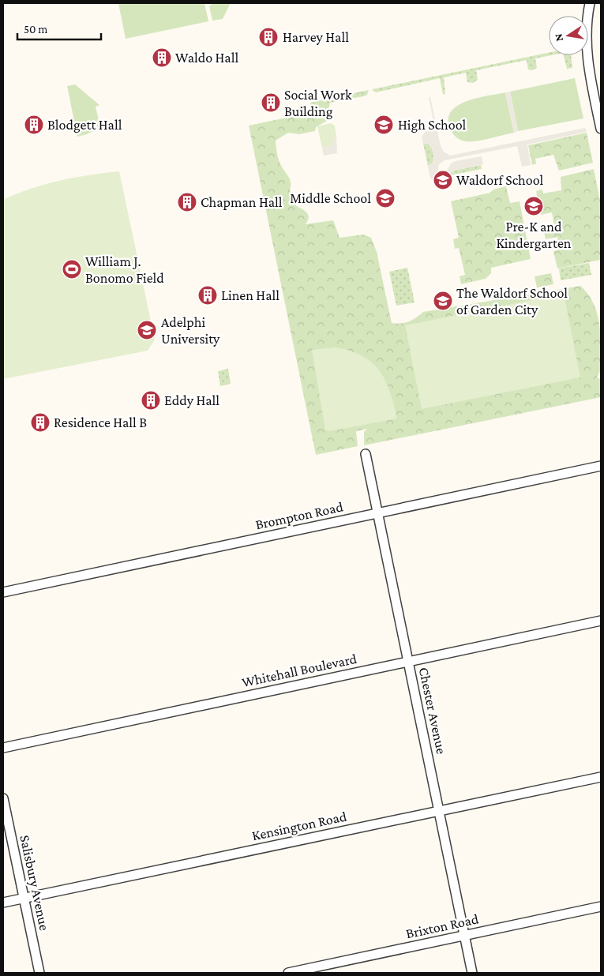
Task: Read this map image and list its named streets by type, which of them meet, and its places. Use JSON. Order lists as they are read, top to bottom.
{
  "streets": {
    "street": [
      "Brompton Road",
      "Whitehall Boulevard",
      "Chester Avenue",
      "Kensington Road",
      "Salisbury Avenue",
      "Brixton Road"
    ]
  },
  "crossings": [
    ["Brompton Road", "Chester Avenue"],
    ["Whitehall Boulevard", "Chester Avenue"],
    ["Chester Avenue", "Kensington Road"],
    ["Chester Avenue", "Brixton Road"],
    ["Kensington Road", "Salisbury Avenue"]
  ],
  "places": {
    "building": [
      "Harvey Hall",
      "Waldo Hall",
      "Social Work Building",
      "Blodgett Hall",
      "Chapman Hall",
      "Linen Hall",
      "Eddy Hall",
      "Residence Hall B"
    ],
    "school or university": [
      "High School",
      "Waldorf School",
      "Middle School",
      "Pre-K and Kindergarten",
      "The Waldorf School of Garden City",
      "Adelphi University"
    ],
    "sports": ["William J. Bonomo Field"]
  },
  "scale_bar": "50 m",
  "north": "left"
}
